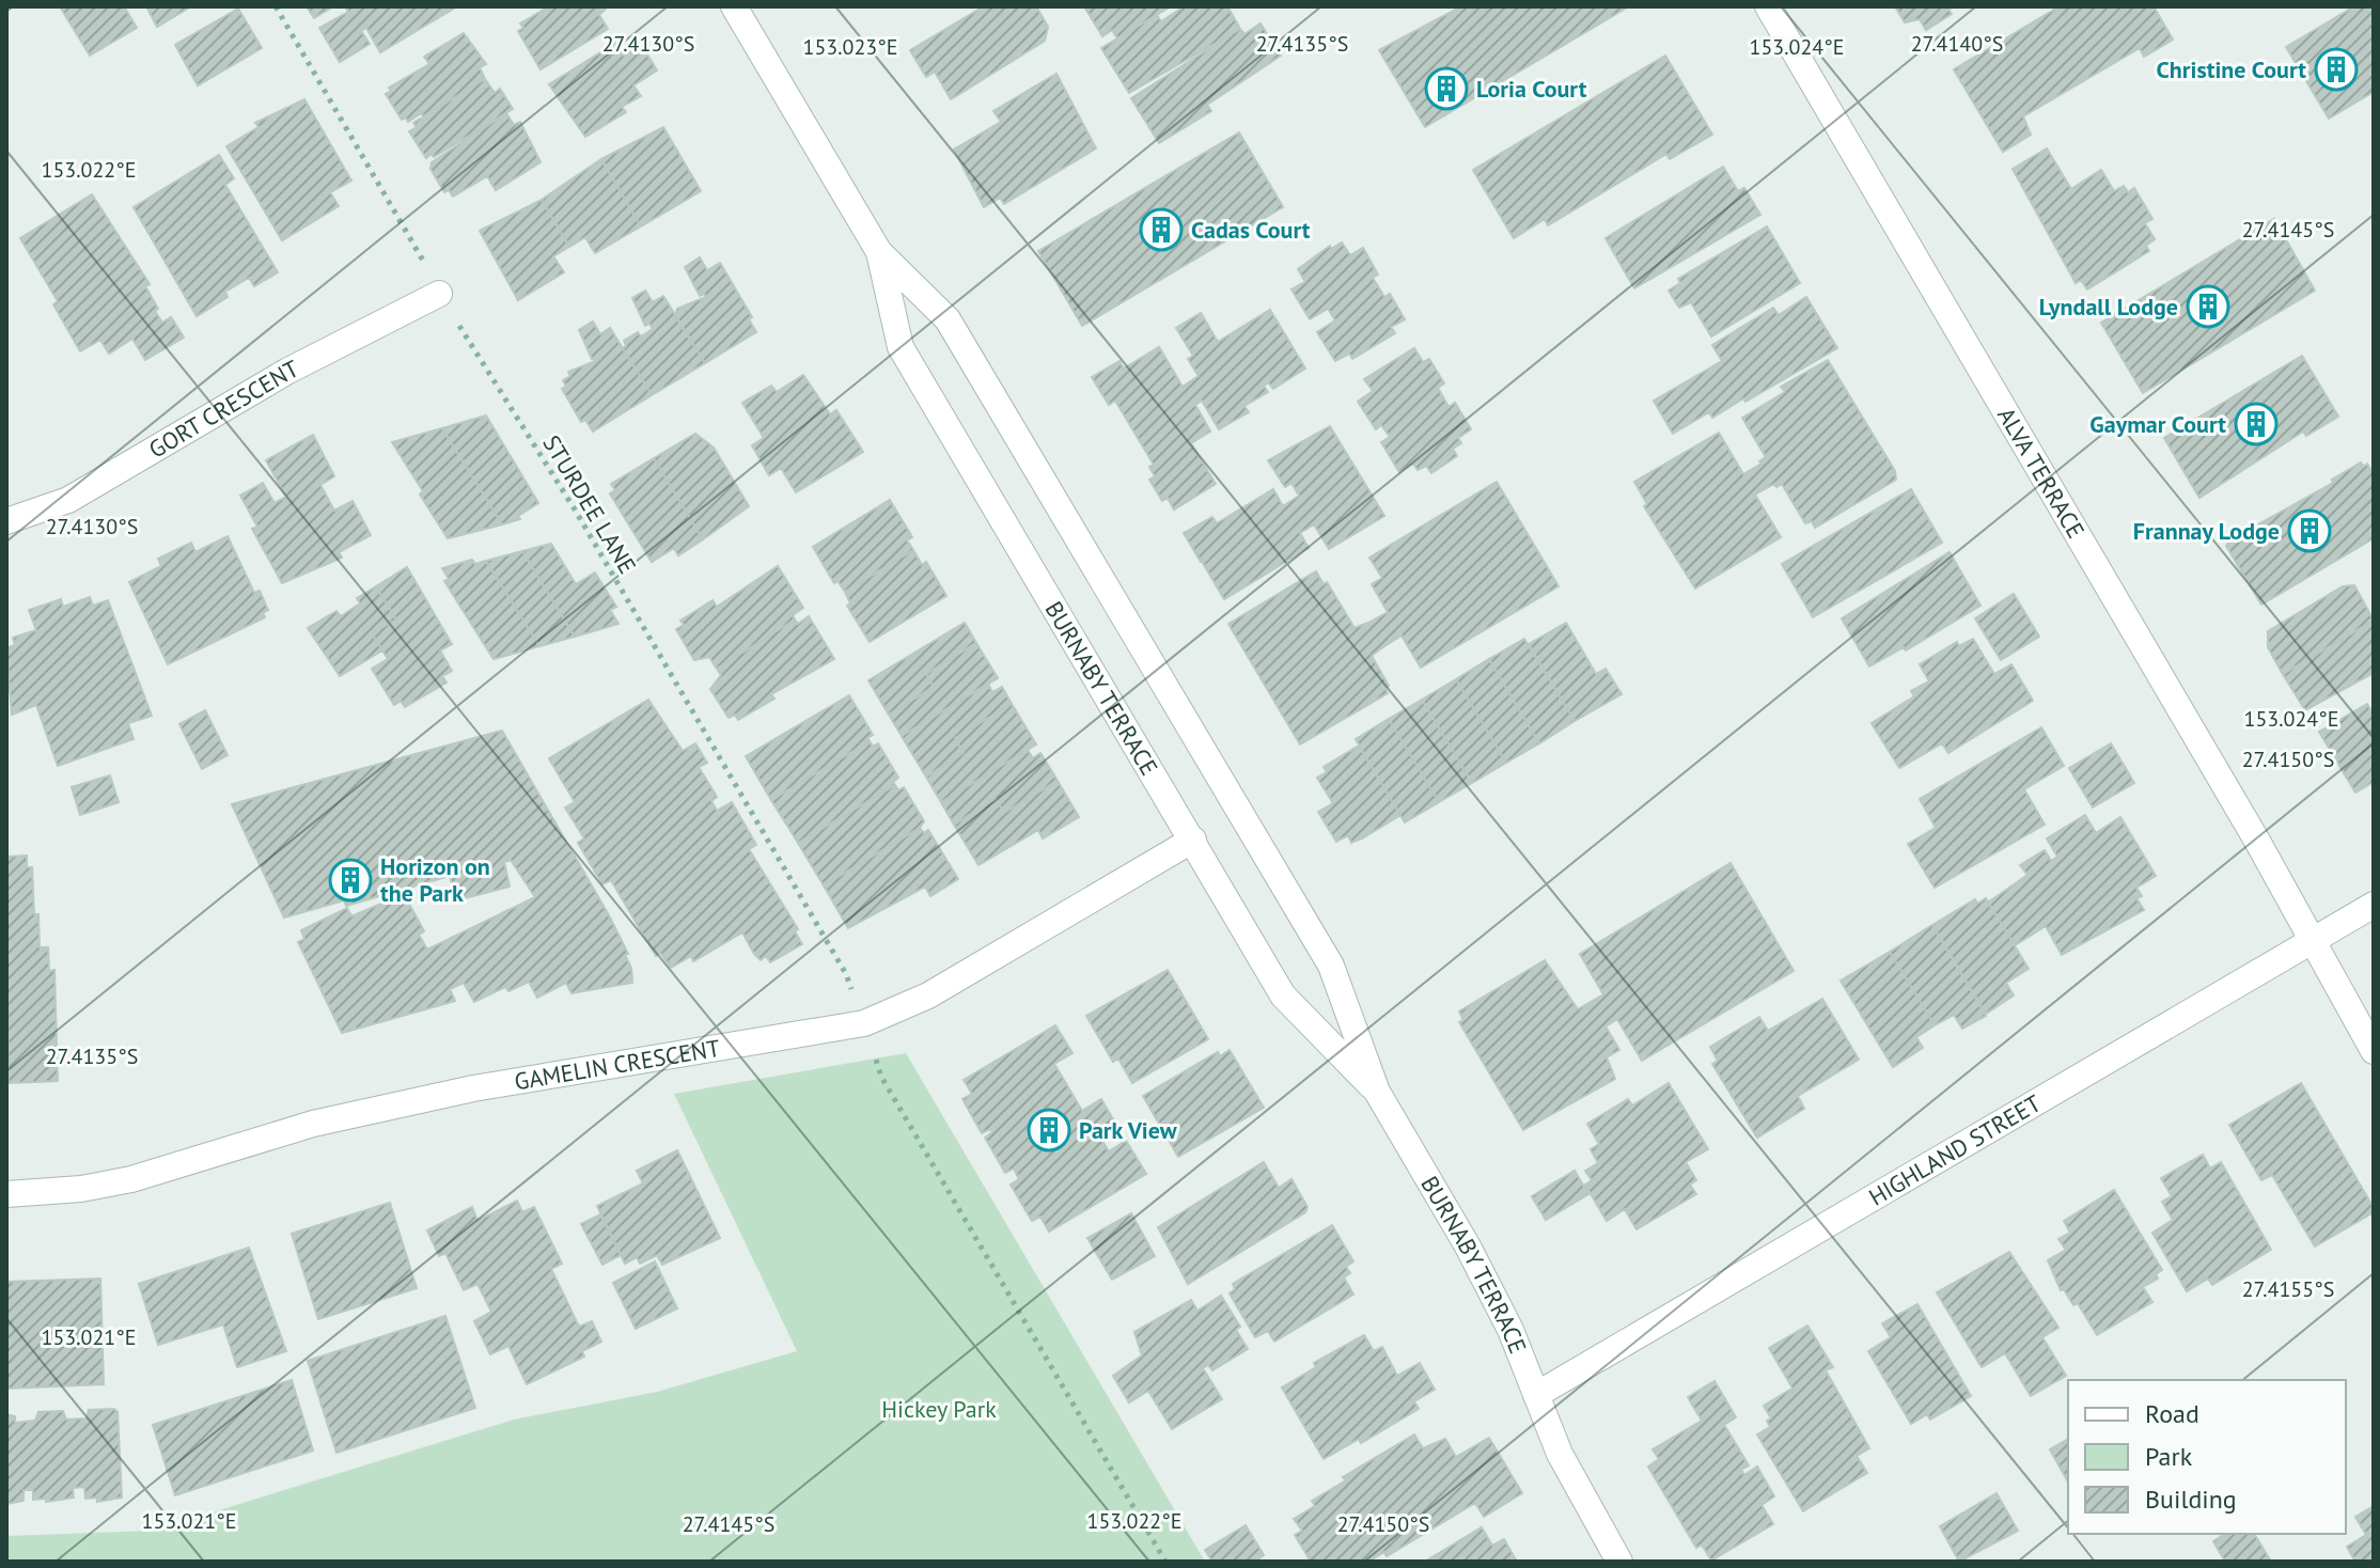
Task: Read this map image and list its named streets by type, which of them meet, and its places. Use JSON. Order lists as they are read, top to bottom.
{
  "streets": {
    "street": [
      "GORT CRESCENT",
      "ALVA TERRACE",
      "BURNABY TERRACE",
      "GAMELIN CRESCENT",
      "HIGHLAND STREET"
    ],
    "path": ["STURDEE LANE"]
  },
  "crossings": [
    ["GORT CRESCENT", "STURDEE LANE"],
    ["ALVA TERRACE", "HIGHLAND STREET"],
    ["STURDEE LANE", "GAMELIN CRESCENT"],
    ["BURNABY TERRACE", "GAMELIN CRESCENT"],
    ["BURNABY TERRACE", "HIGHLAND STREET"]
  ],
  "parks": ["Hickey Park"],
  "places": {
    "building": [
      "Christine Court",
      "Loria Court",
      "Cadas Court",
      "Lyndall Lodge",
      "Gaymar Court",
      "Frannay Lodge",
      "Horizon on the Park",
      "Park View"
    ]
  },
  "legend": ["Road", "Park", "Building"],
  "coordinates": [
    "27.4130°S",
    "27.4135°S",
    "27.4140°S",
    "153.024°E",
    "153.023°E",
    "153.022°E",
    "27.4145°S",
    "27.4150°S",
    "27.4155°S",
    "153.021°E"
  ]
}
